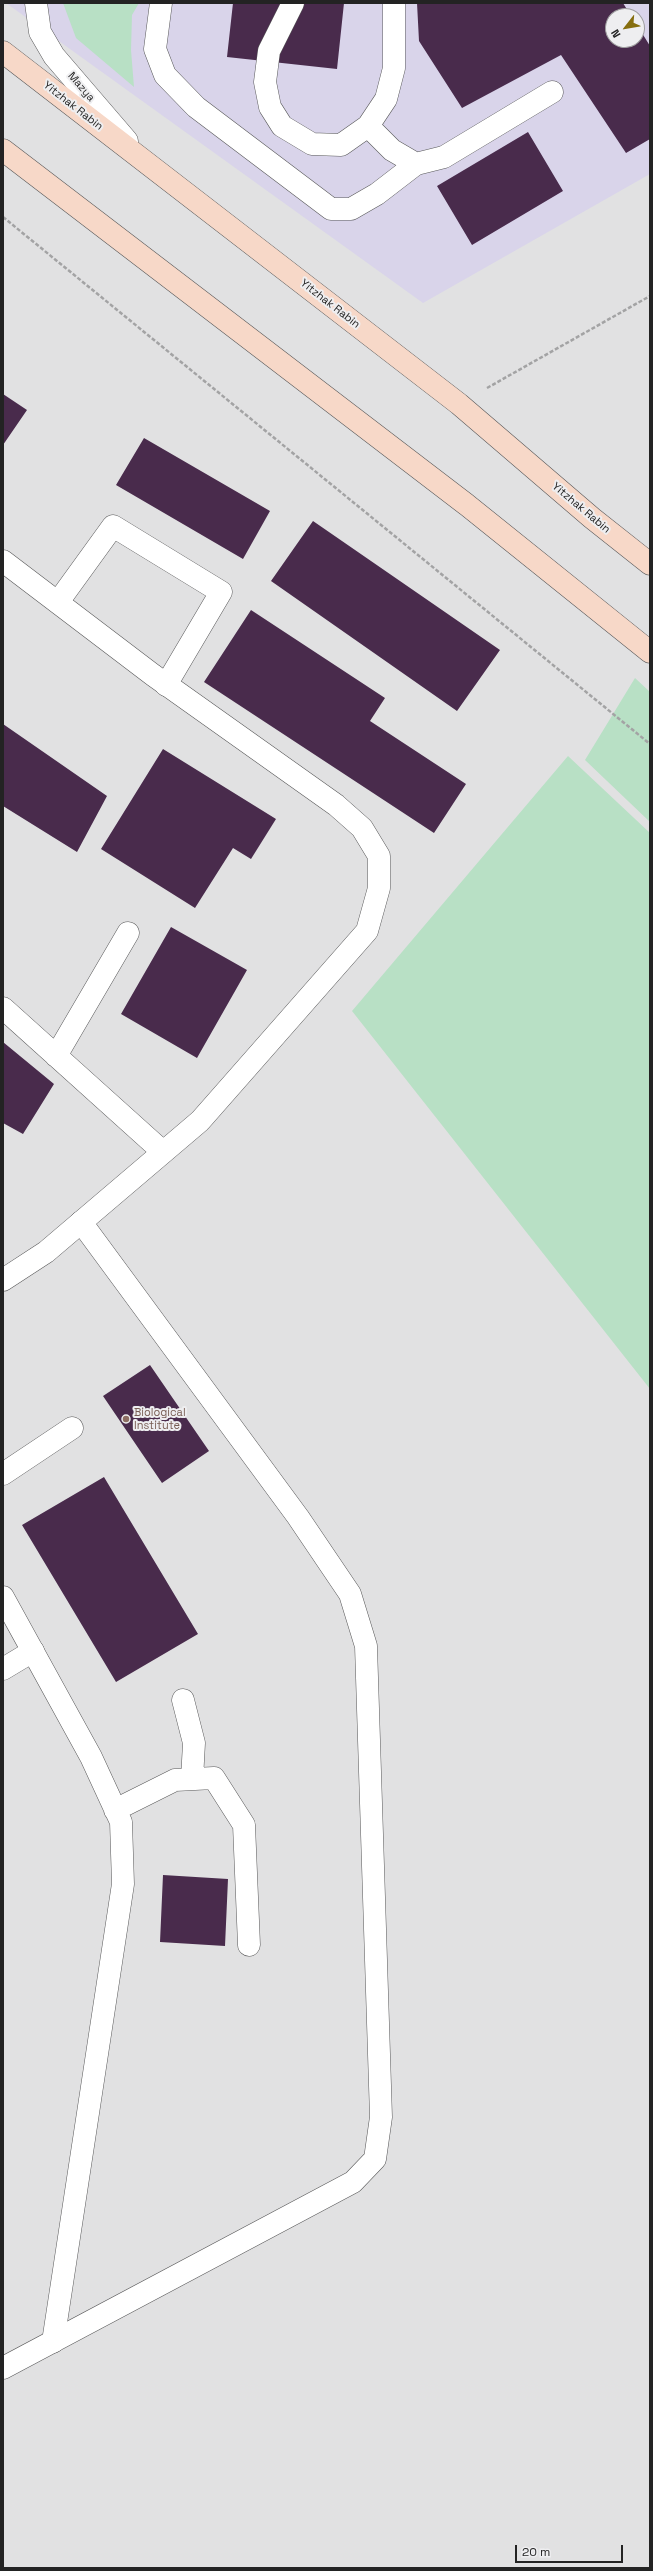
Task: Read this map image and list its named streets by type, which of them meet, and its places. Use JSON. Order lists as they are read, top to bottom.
{
  "streets": {
    "main road": ["Yitzhak Rabin"],
    "street": ["Mazya"]
  },
  "crossings": [
    ["Mazya", "Yitzhak Rabin"]
  ],
  "places": ["Biological Institute"],
  "scale_bar": "20 m",
  "north": "bottom left"
}
